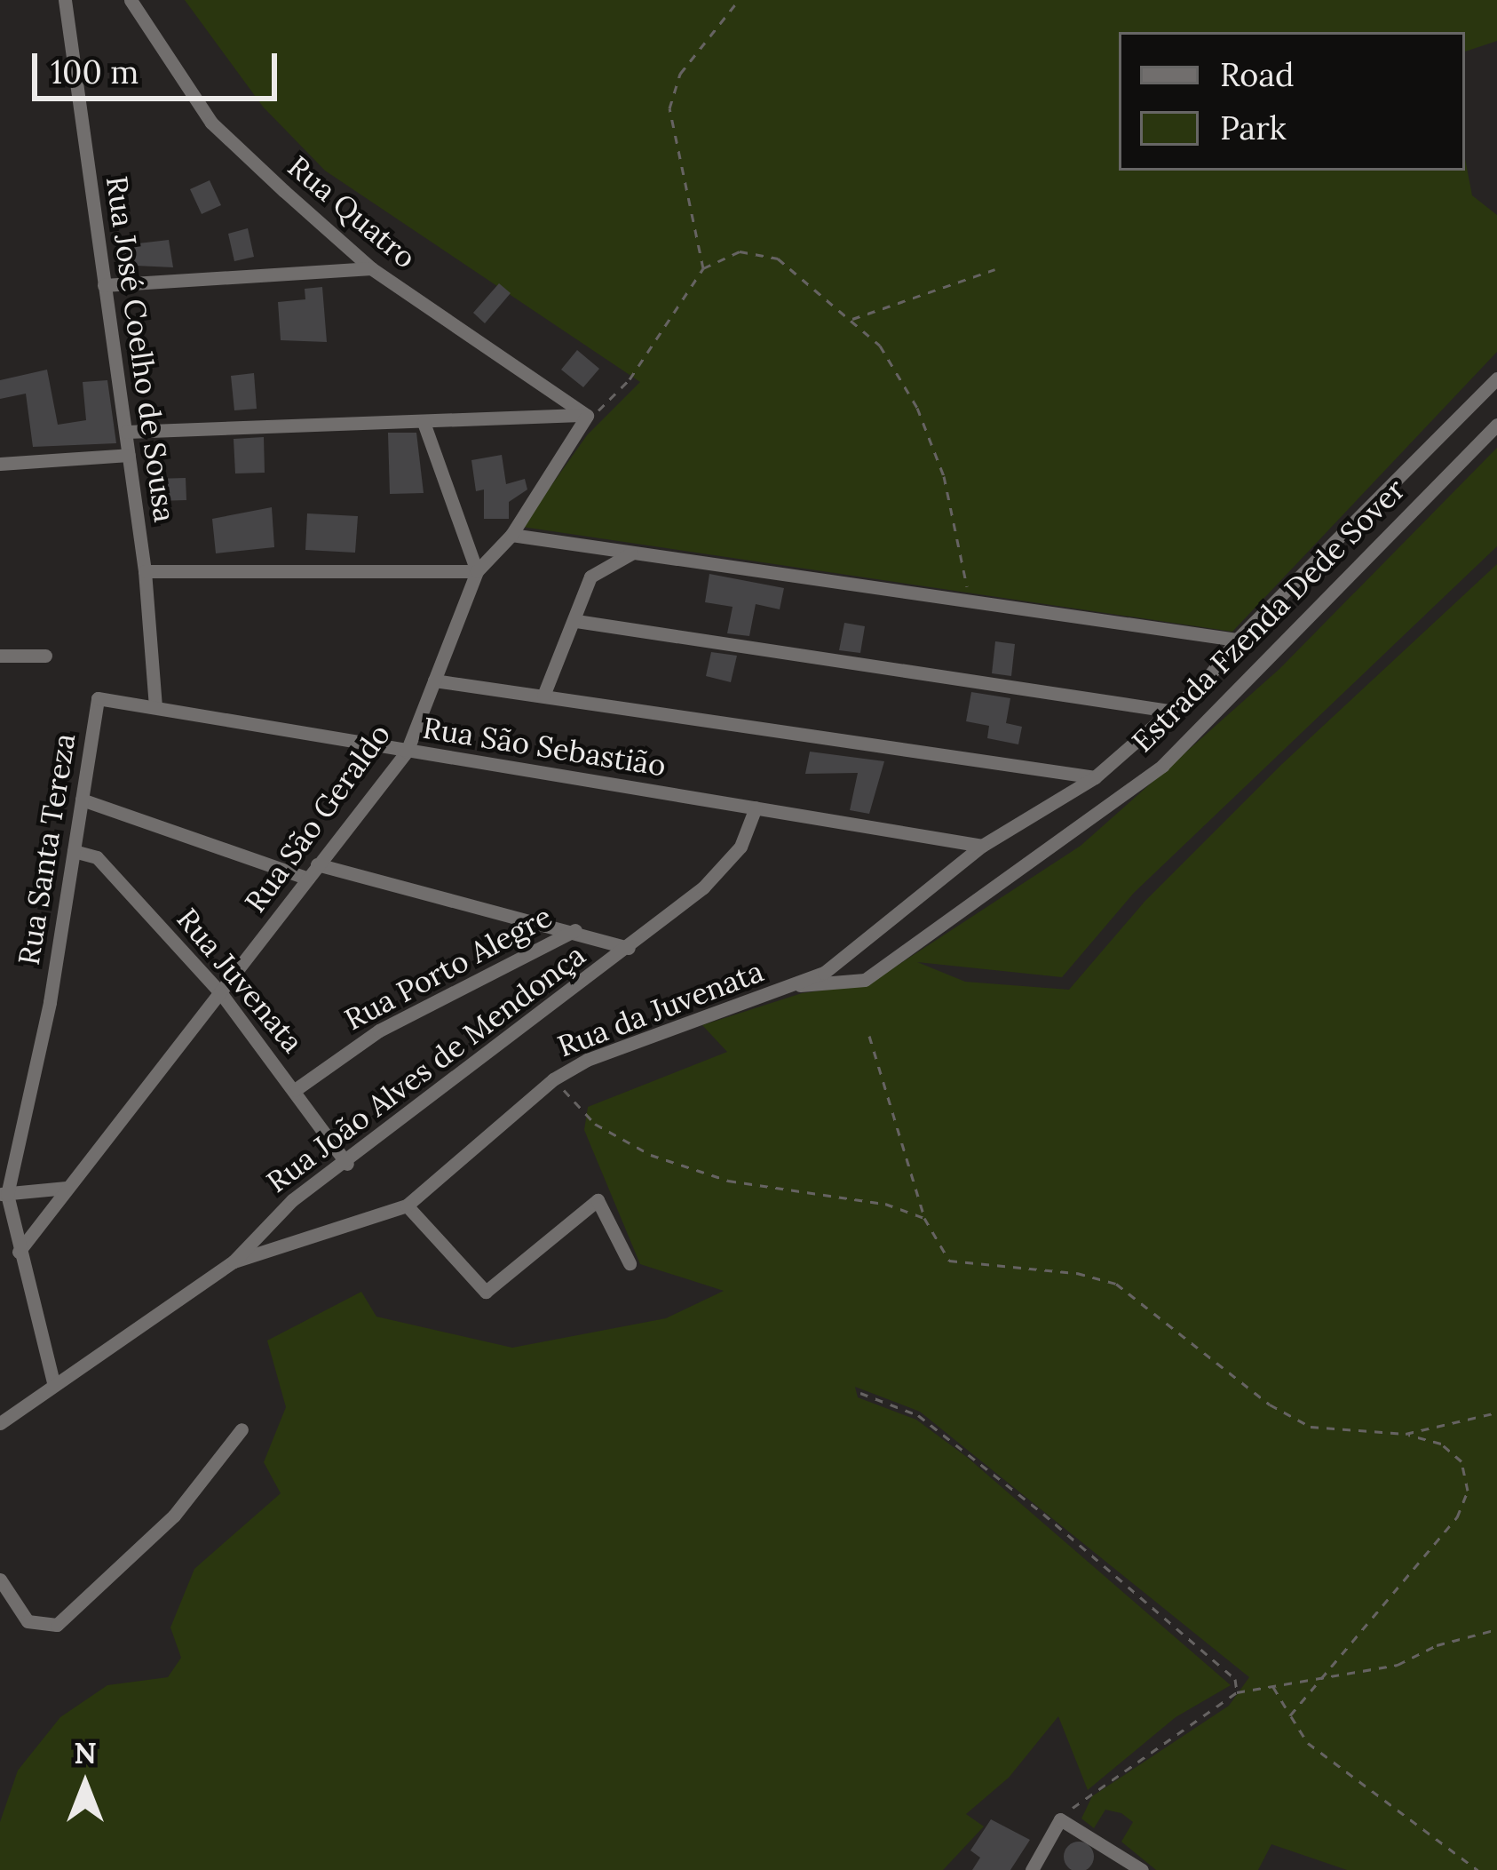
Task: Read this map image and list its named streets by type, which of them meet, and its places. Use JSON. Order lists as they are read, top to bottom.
{
  "streets": {
    "street": [
      "Rua Quatro",
      "Rua José Coelho de Sousa",
      "Estrada Fzenda Dede Sover",
      "Rua São Sebastião",
      "Rua São Geraldo",
      "Rua Santa Tereza",
      "Rua Porto Alegre",
      "Rua Juvenata",
      "Rua da Juvenata",
      "Rua João Alves de Mendonça"
    ]
  },
  "crossings": [
    ["Rua Quatro", "Rua São Geraldo"],
    ["Rua José Coelho de Sousa", "Rua São Sebastião"],
    ["Estrada Fzenda Dede Sover", "Rua da Juvenata"],
    ["Rua São Sebastião", "Rua São Geraldo"],
    ["Rua São Sebastião", "Rua Santa Tereza"],
    ["Rua São Sebastião", "Rua da Juvenata"],
    ["Rua São Sebastião", "Rua João Alves de Mendonça"],
    ["Rua São Geraldo", "Rua Santa Tereza"],
    ["Rua São Geraldo", "Rua Juvenata"],
    ["Rua Santa Tereza", "Rua Juvenata"],
    ["Rua Santa Tereza", "Rua João Alves de Mendonça"],
    ["Rua Porto Alegre", "Rua Juvenata"],
    ["Rua Juvenata", "Rua João Alves de Mendonça"],
    ["Rua da Juvenata", "Rua João Alves de Mendonça"]
  ],
  "legend": ["Road", "Park"],
  "scale_bar": "100 m",
  "north": "top"
}
